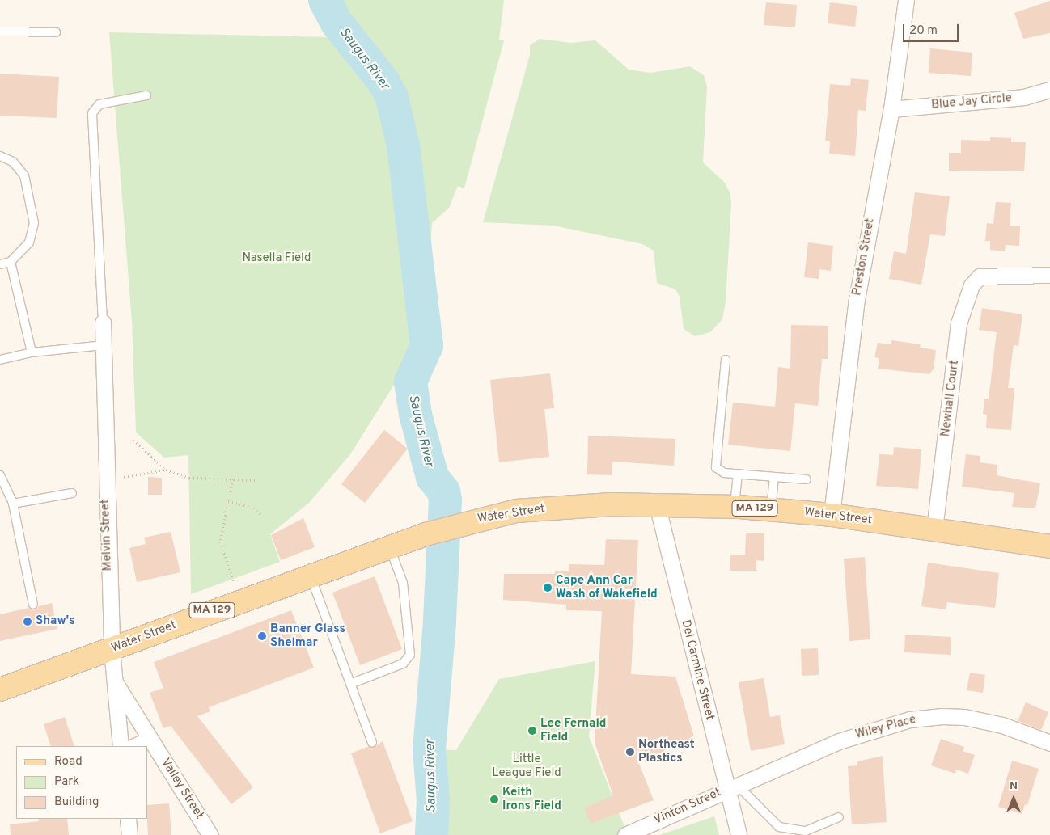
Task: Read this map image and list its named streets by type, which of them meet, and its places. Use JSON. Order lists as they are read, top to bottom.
{
  "streets": {
    "main road": ["MA 129", "Water Street"],
    "street": [
      "Blue Jay Circle",
      "Preston Street",
      "Newhall Court",
      "Melvin Street",
      "Del Carmine Street",
      "Wiley Place",
      "Valley Street",
      "Vinton Street"
    ]
  },
  "crossings": [
    ["Blue Jay Circle", "Preston Street"],
    ["Preston Street", "Water Street"],
    ["Newhall Court", "Water Street"],
    ["Water Street", "Melvin Street"],
    ["Water Street", "Del Carmine Street"],
    ["Melvin Street", "Valley Street"],
    ["Del Carmine Street", "Wiley Place"],
    ["Del Carmine Street", "Vinton Street"],
    ["Wiley Place", "Vinton Street"]
  ],
  "water": ["Saugus River"],
  "parks": ["Nasella Field", "Little League Field"],
  "places": [
    "Cape Ann Car Wash of Wakefield",
    "Shaw's",
    "Banner Glass Shelmar",
    "Lee Fernald Field",
    "Northeast Plastics",
    "Keith Irons Field"
  ],
  "legend": ["Road", "Park", "Building"],
  "scale_bar": "20 m",
  "north": "top"
}
